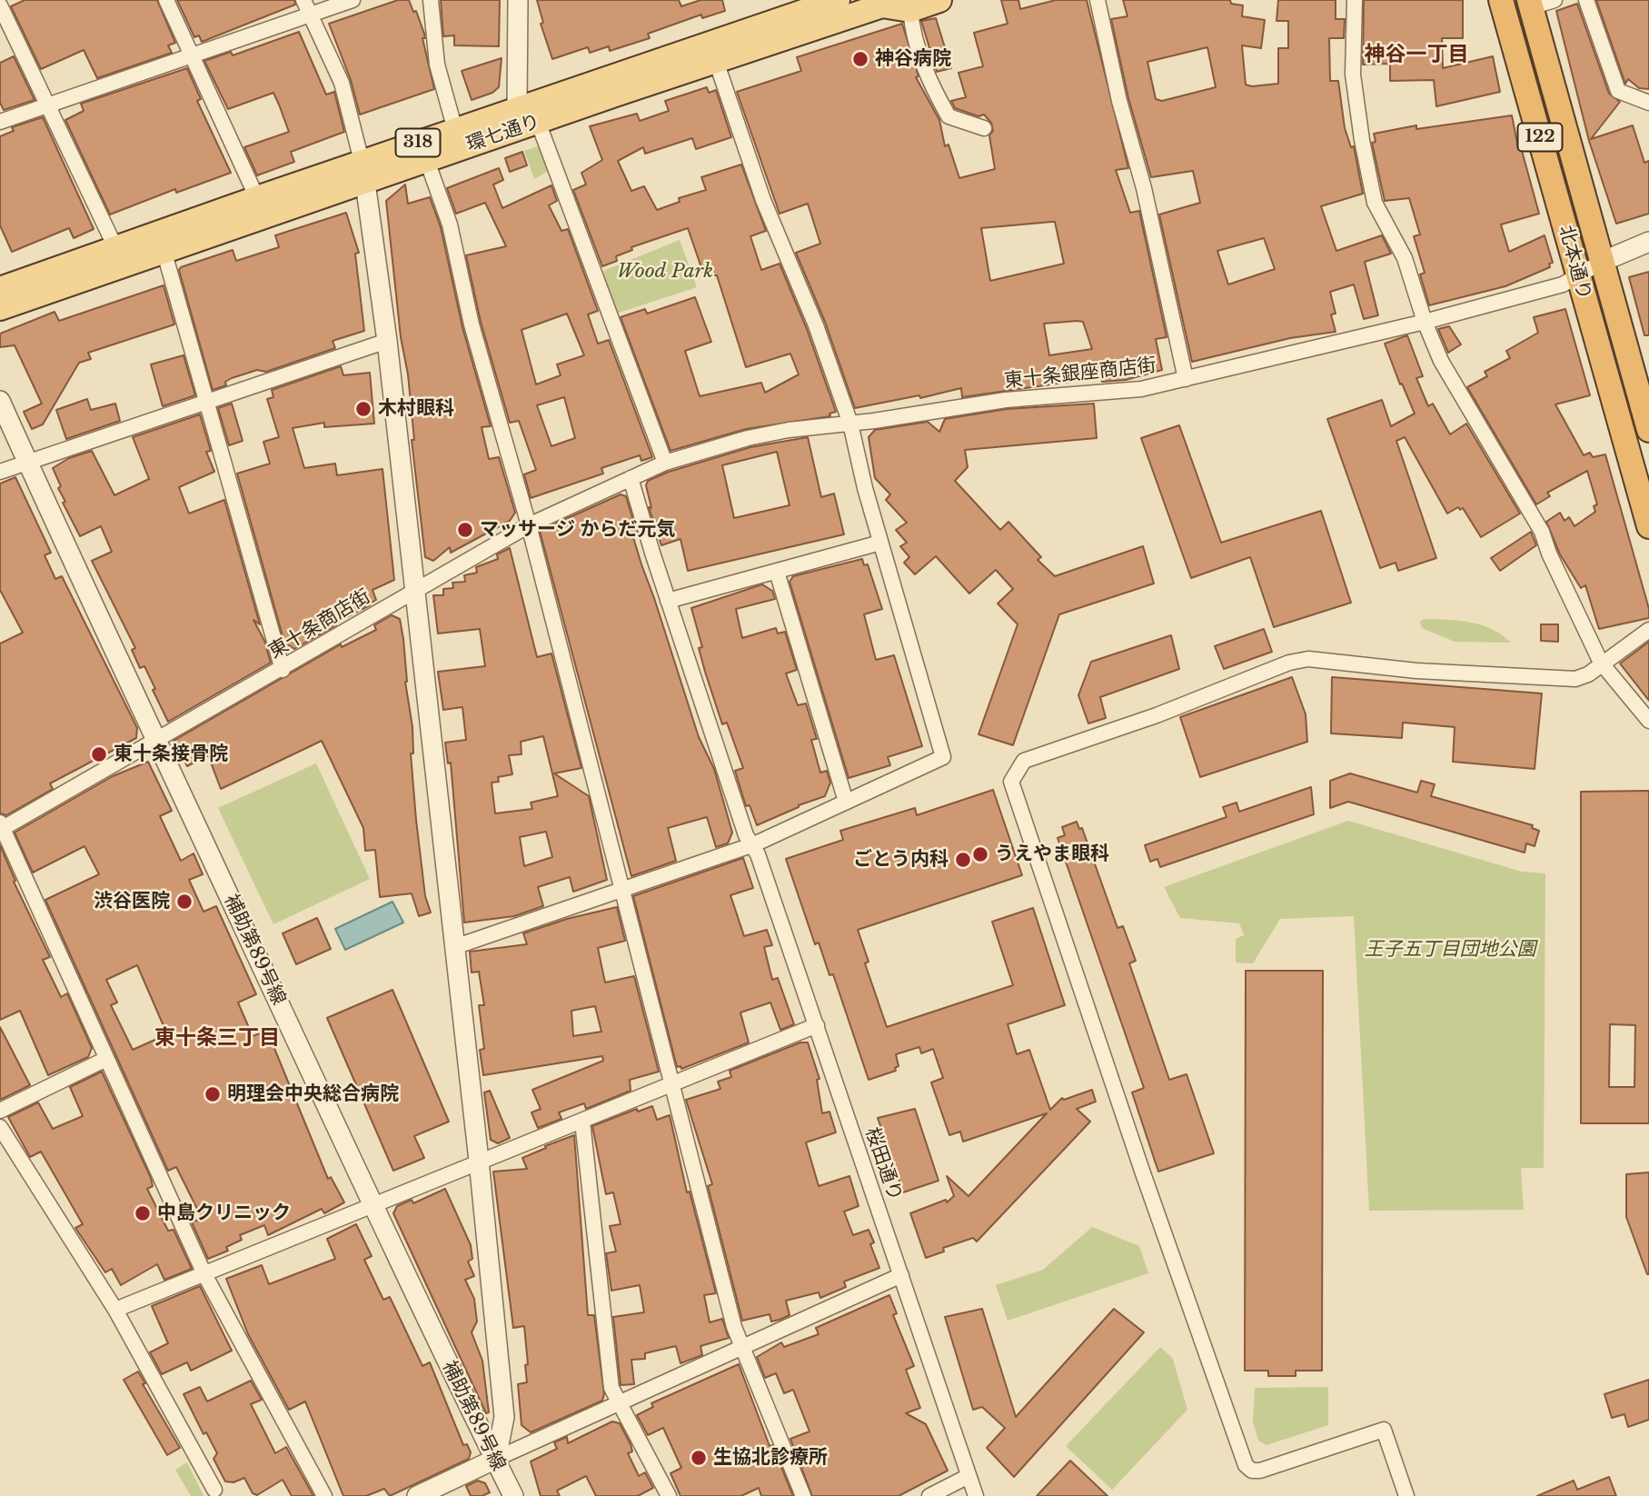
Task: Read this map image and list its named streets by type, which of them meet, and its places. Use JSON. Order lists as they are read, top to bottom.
{
  "streets": {
    "highway": ["122", "北本通り"],
    "main road": ["環七通り", "318"],
    "street": [
      "東十条銀座商店街",
      "東十条商店街",
      "補助第89号線",
      "桜田通り"
    ]
  },
  "crossings": [
    ["環七通り", "318"],
    ["北本通り", "東十条銀座商店街"],
    ["東十条銀座商店街", "東十条商店街"],
    ["東十条商店街", "補助第89号線"],
    ["東十条商店街", "桜田通り"]
  ],
  "districts": ["神谷一丁目", "東十条三丁目"],
  "parks": ["Wood Park", "王子五丁目団地公園"],
  "places": [
    "神谷病院",
    "木村眼科",
    "マッサージ からだ元気",
    "東十条接骨院",
    "うえやま眼科",
    "ごとう内科",
    "渋谷医院",
    "明理会中央総合病院",
    "中島クリニック",
    "生協北診療所"
  ]
}
